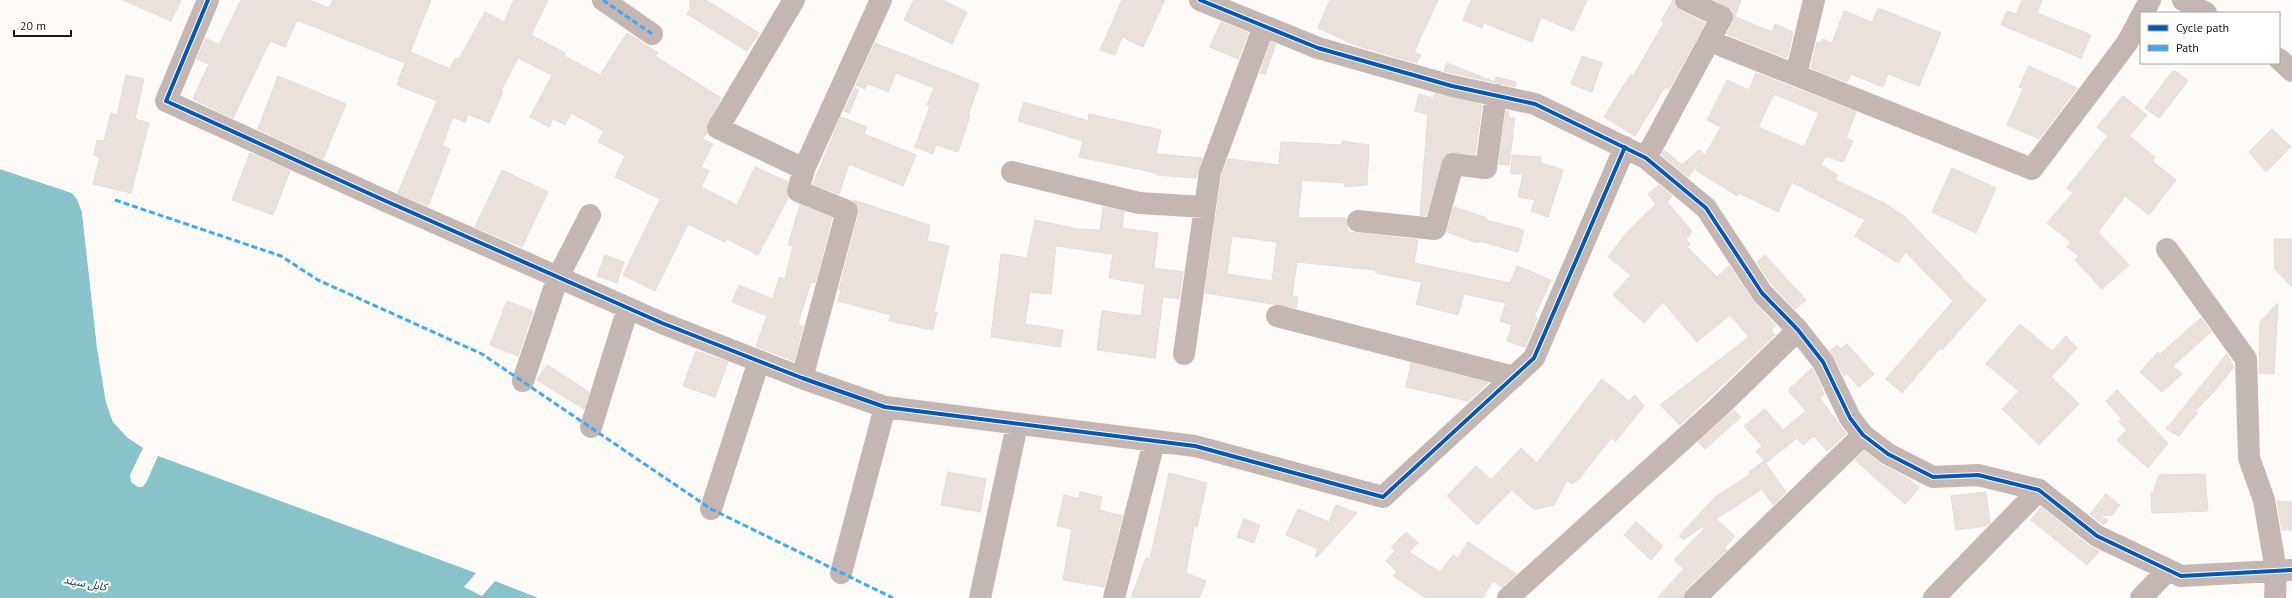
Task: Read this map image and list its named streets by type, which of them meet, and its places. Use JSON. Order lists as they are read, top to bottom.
{
  "water": ["کابل سيند"],
  "legend": ["Cycle path", "Path"],
  "scale_bar": "20 m"
}
